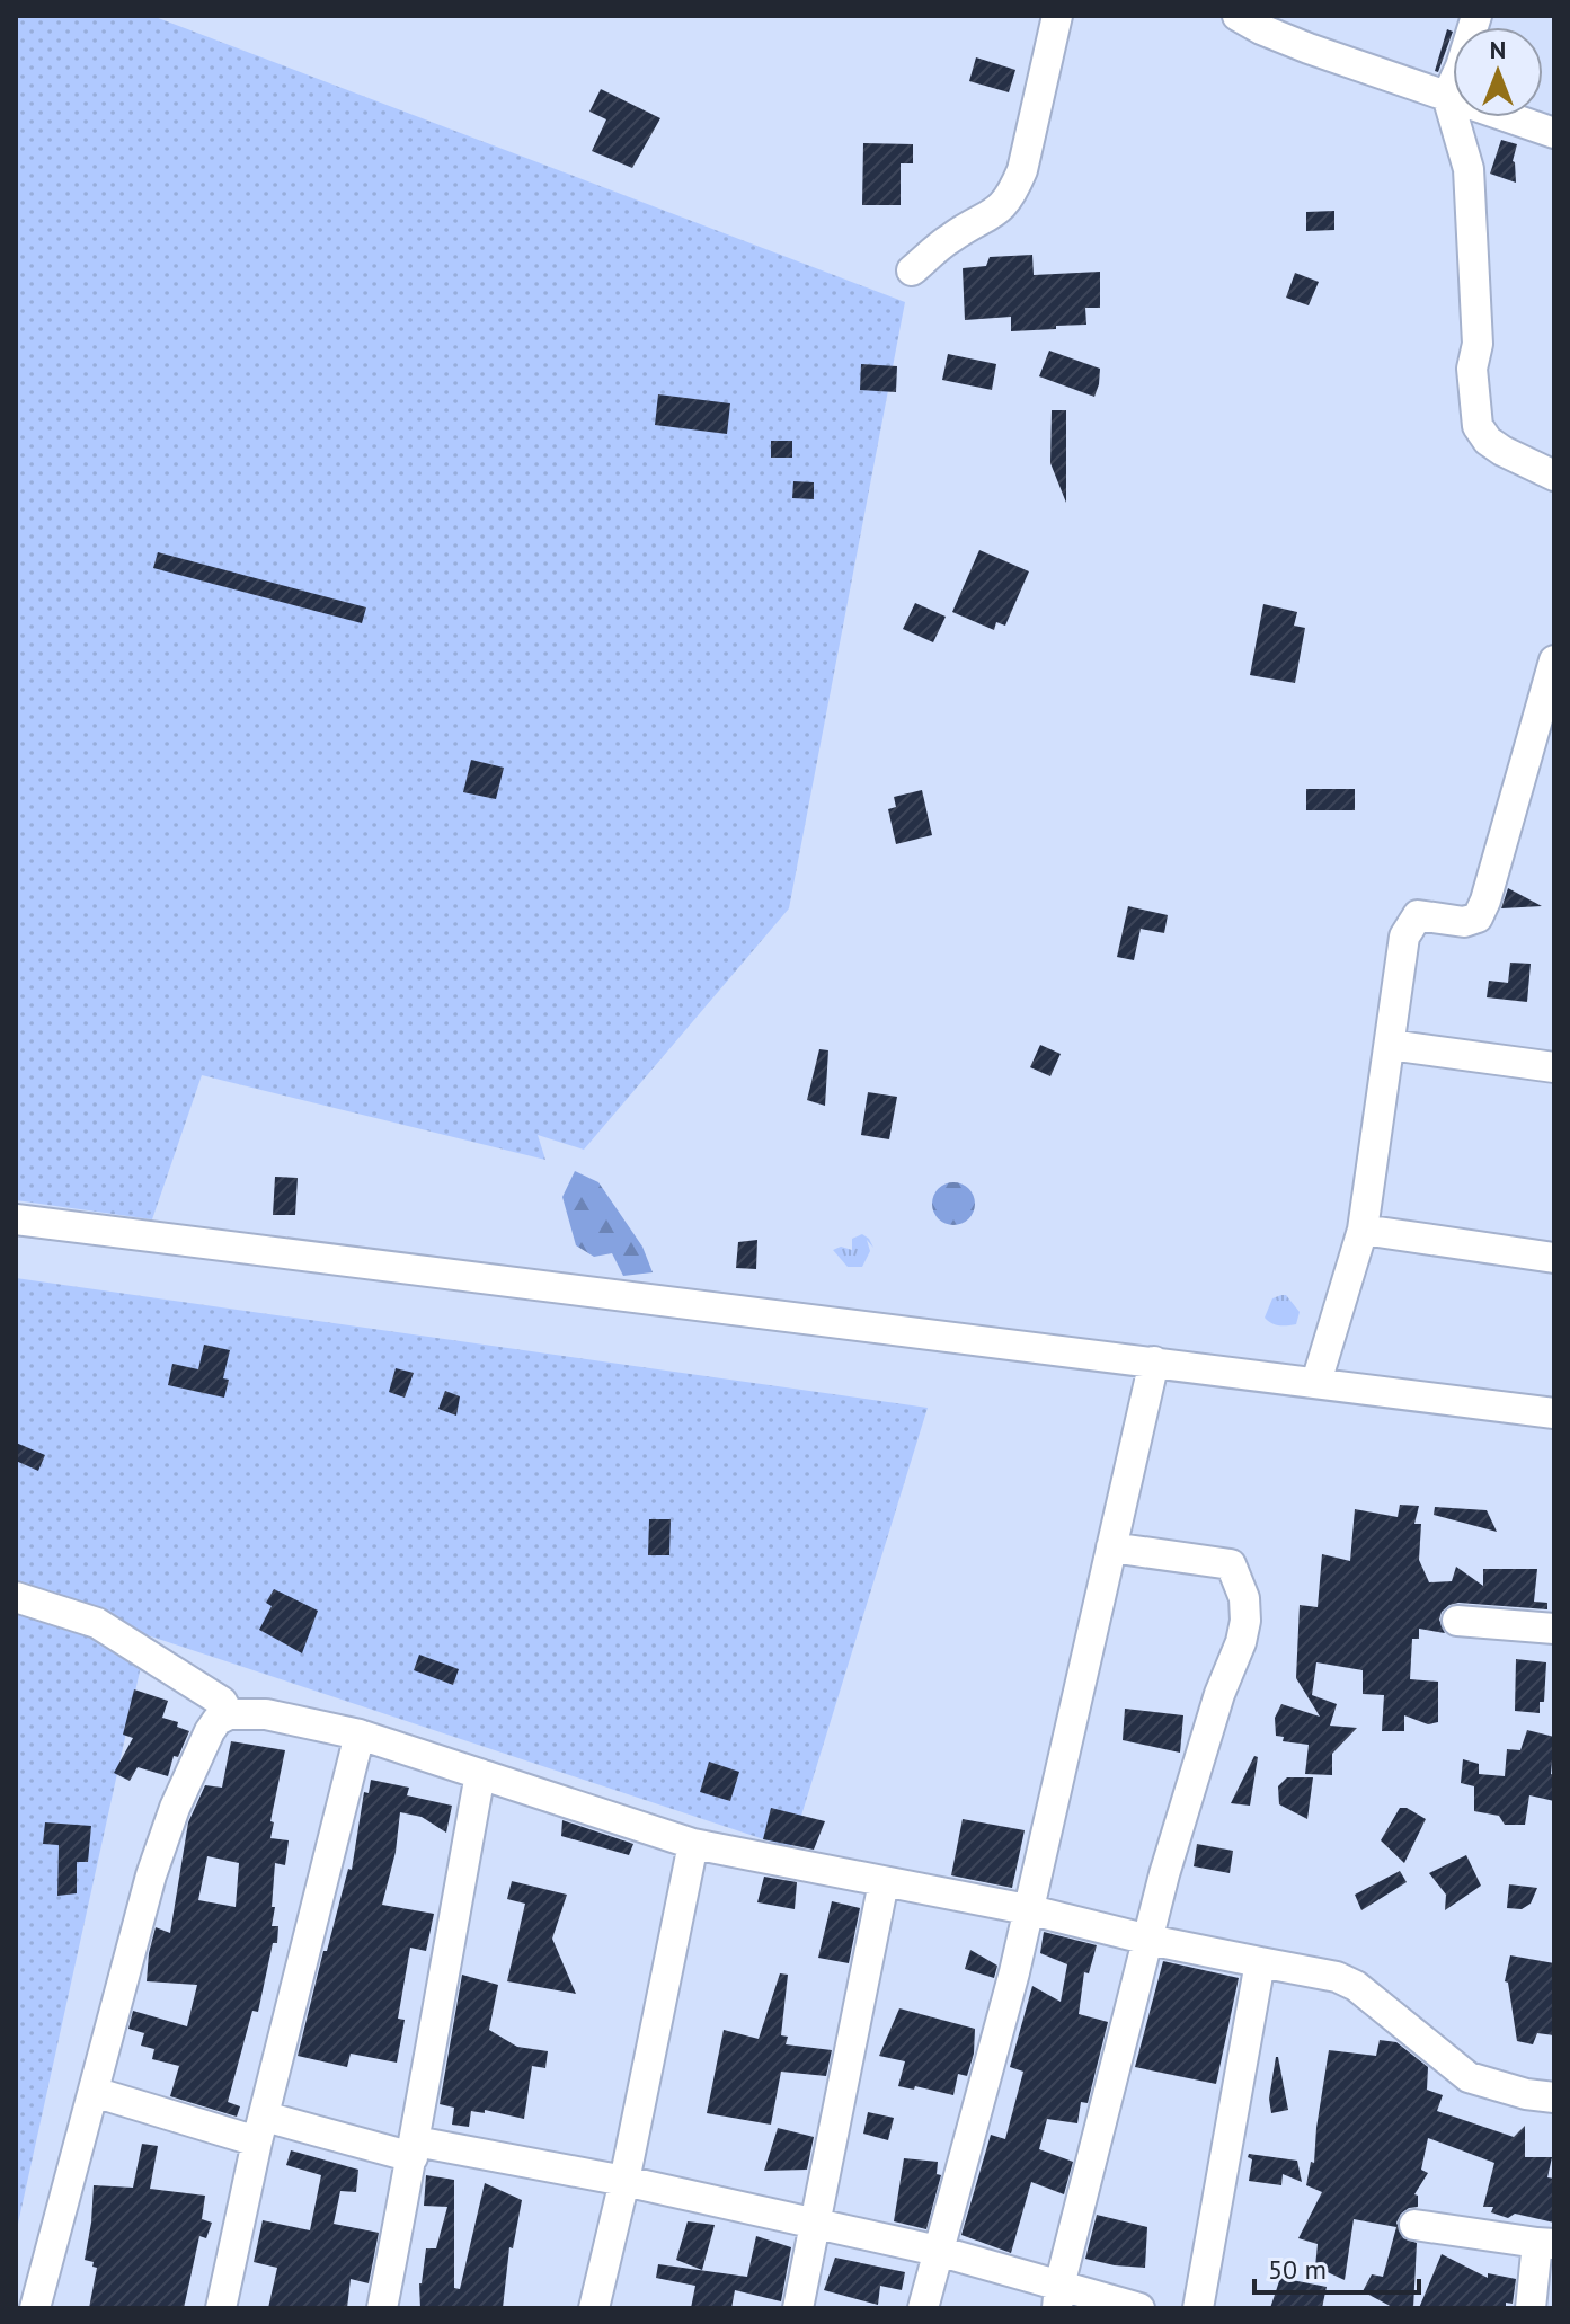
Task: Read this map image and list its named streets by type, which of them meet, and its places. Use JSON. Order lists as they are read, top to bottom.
{
  "scale_bar": "50 m",
  "north": "top"
}
